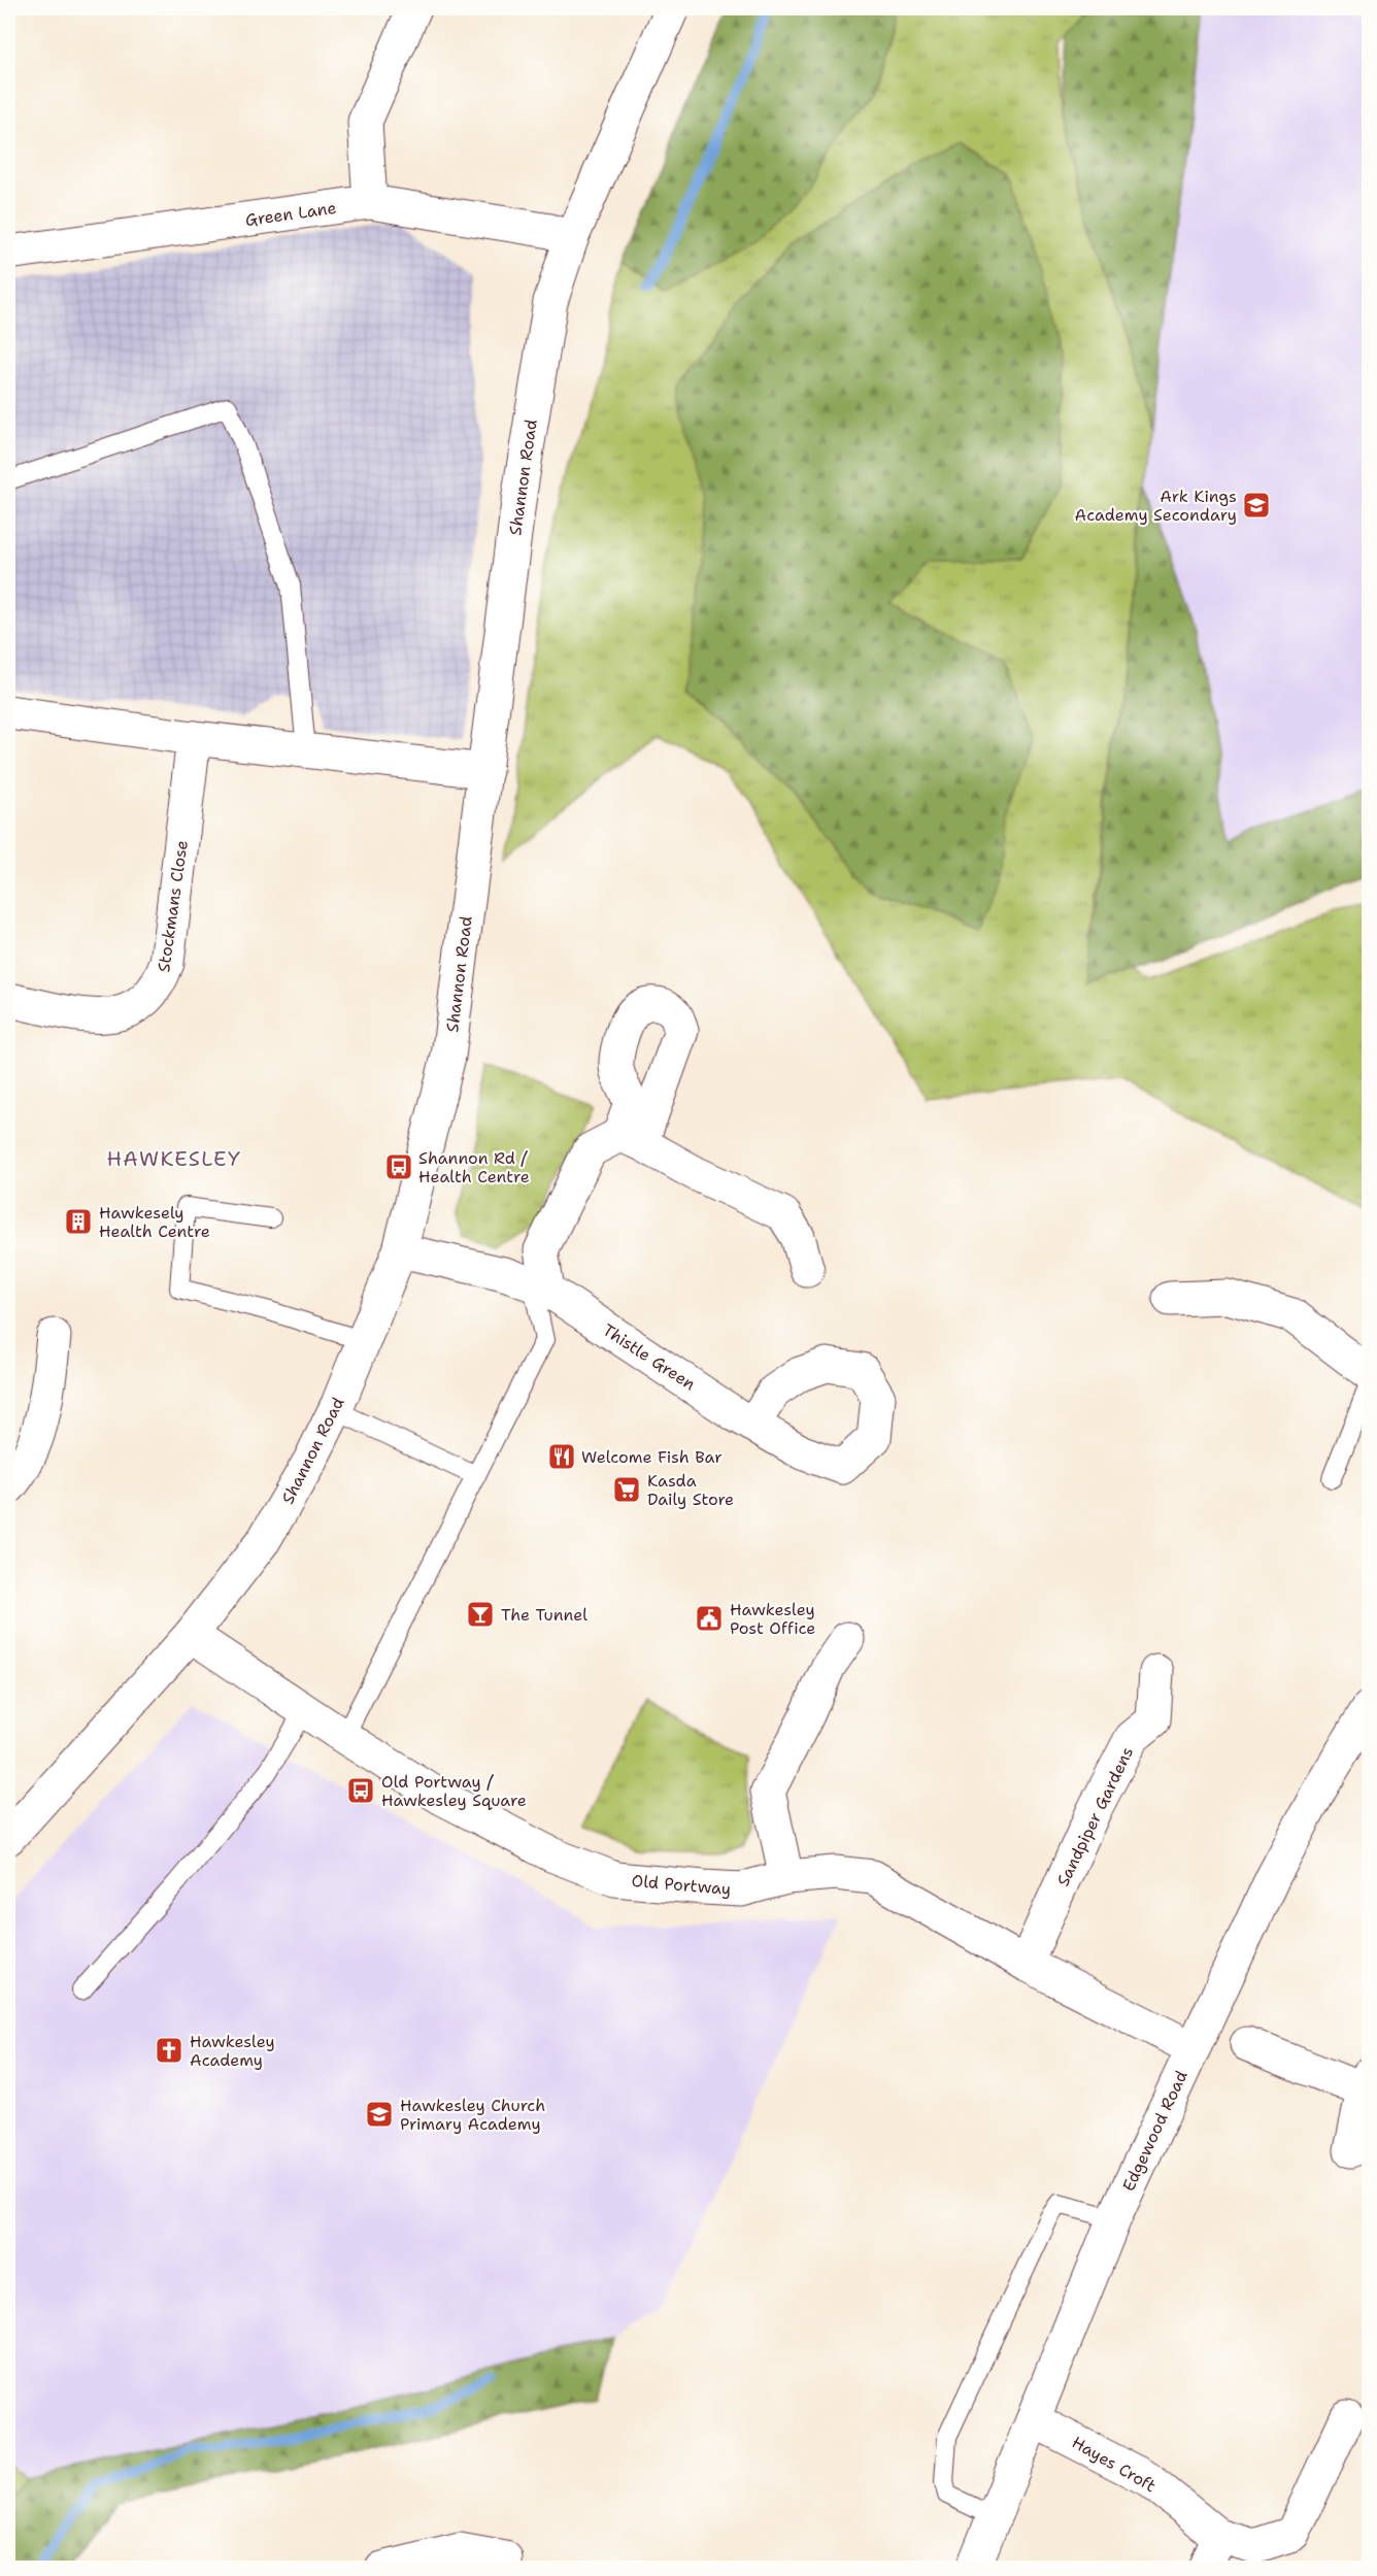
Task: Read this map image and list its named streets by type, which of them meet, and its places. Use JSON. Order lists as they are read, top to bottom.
{
  "streets": {
    "street": [
      "Green Lane",
      "Shannon Road",
      "Stockmans Close",
      "Thistle Green",
      "Sandpiper Gardens",
      "Old Portway",
      "Edgewood Road",
      "Hayes Croft"
    ]
  },
  "crossings": [
    ["Green Lane", "Shannon Road"],
    ["Shannon Road", "Thistle Green"],
    ["Shannon Road", "Old Portway"],
    ["Sandpiper Gardens", "Old Portway"],
    ["Old Portway", "Edgewood Road"],
    ["Edgewood Road", "Hayes Croft"]
  ],
  "districts": ["HAWKESLEY"],
  "places": {
    "school or university": ["Ark Kings Academy Secondary", "Hawkesley Church Primary Academy"],
    "bus stop": ["Shannon Rd / Health Centre", "Old Portway / Hawkesley Square"],
    "building": ["Hawkesely Health Centre"],
    "restaurant": ["Welcome Fish Bar"],
    "supermarket": ["Kasda Daily Store"],
    "bar": ["The Tunnel"],
    "public building": ["Hawkesley Post Office"],
    "church": ["Hawkesley Academy"]
  }
}
